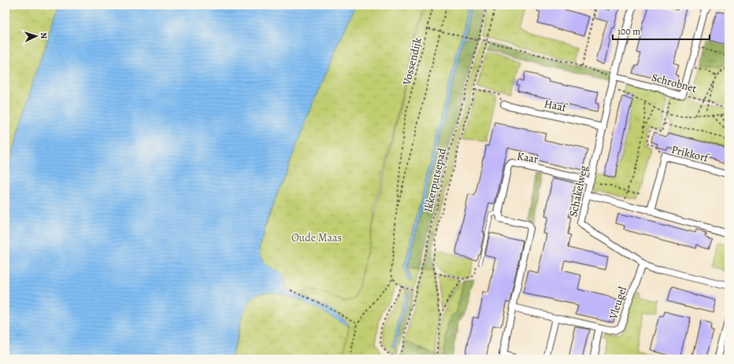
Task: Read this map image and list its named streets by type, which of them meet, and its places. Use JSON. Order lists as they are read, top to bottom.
{
  "streets": {
    "street": [
      "Schrobnet",
      "Haaf",
      "Prikkorf",
      "Kaar",
      "Schakelweg",
      "Vleugel"
    ],
    "path": ["Vossendijk", "Ikkerputsepad"]
  },
  "crossings": [
    ["Schrobnet", "Schakelweg"],
    ["Haaf", "Schakelweg"],
    ["Kaar", "Schakelweg"],
    ["Schakelweg", "Vleugel"]
  ],
  "parks": ["Oude Maas"],
  "scale_bar": "100 m",
  "north": "right"
}
